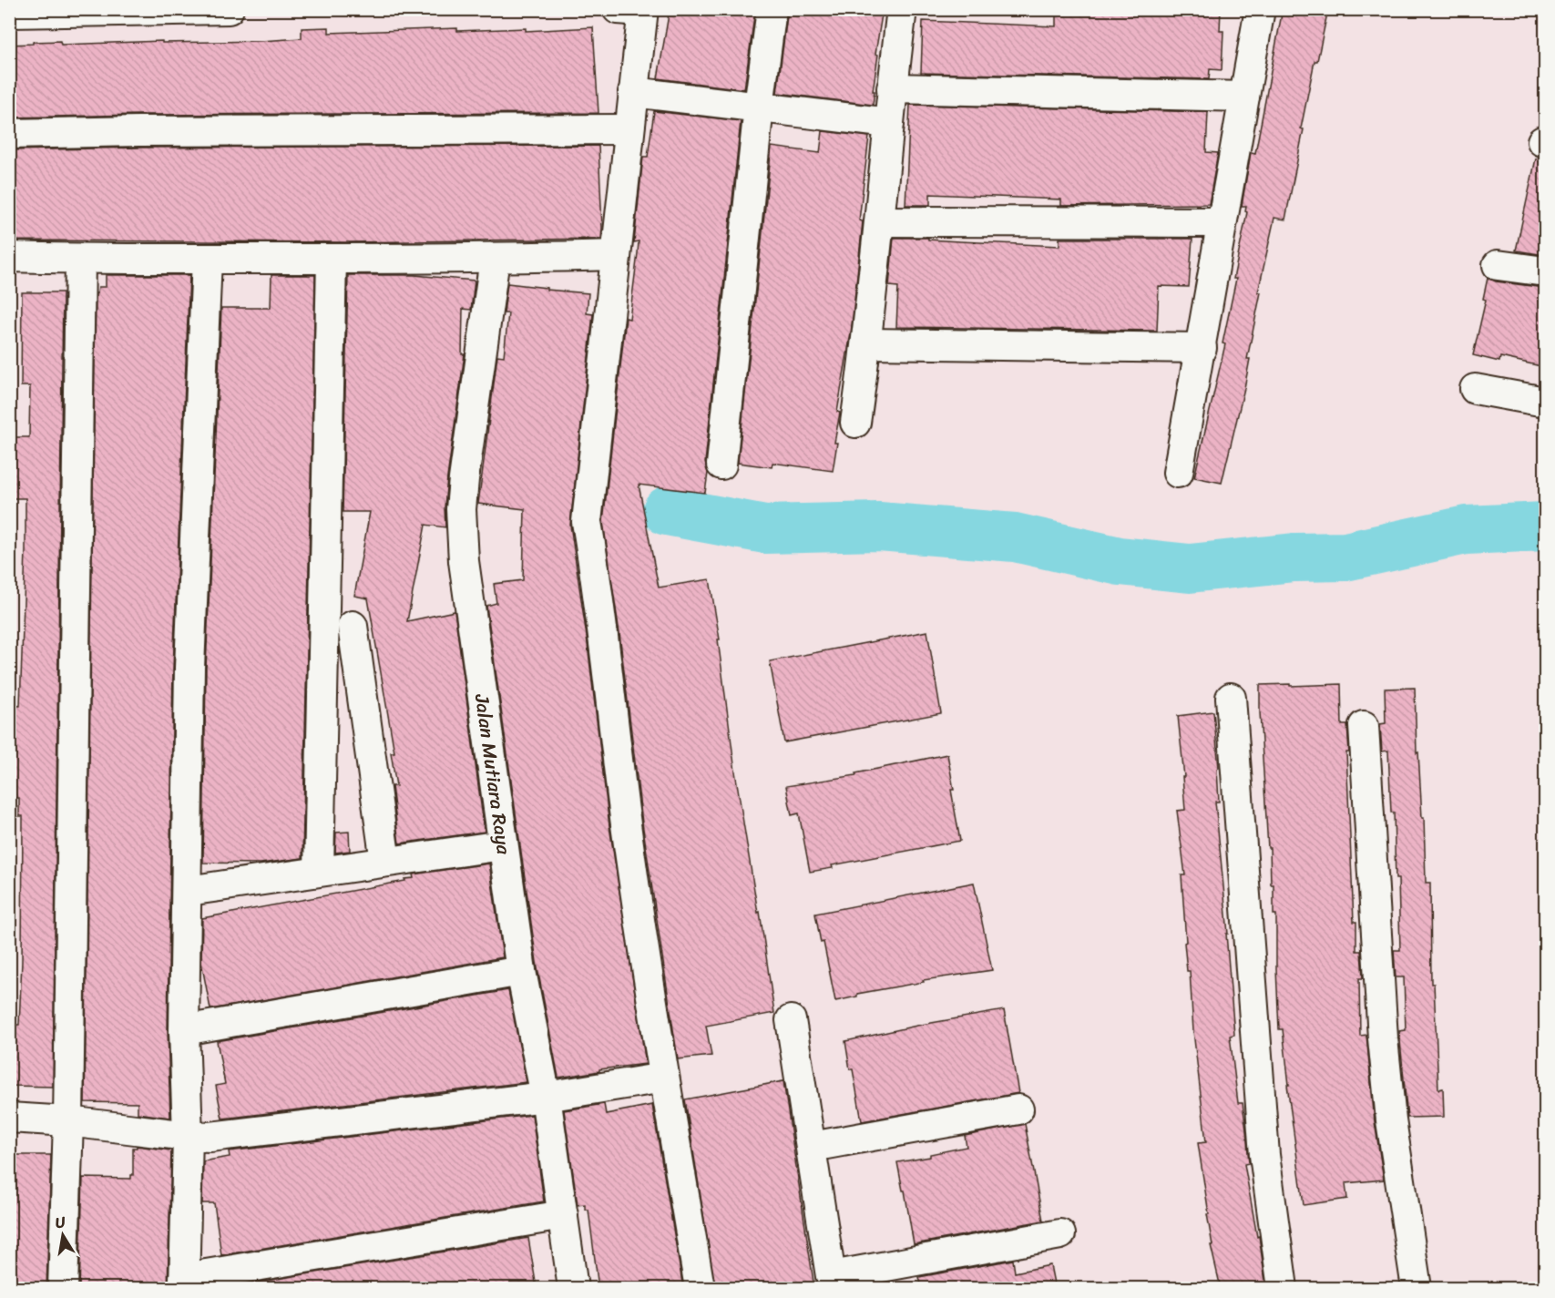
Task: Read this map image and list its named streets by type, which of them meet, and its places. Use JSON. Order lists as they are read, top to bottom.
{
  "streets": {
    "street": ["Jalan Mutiara Raya"]
  },
  "north": "top"
}
